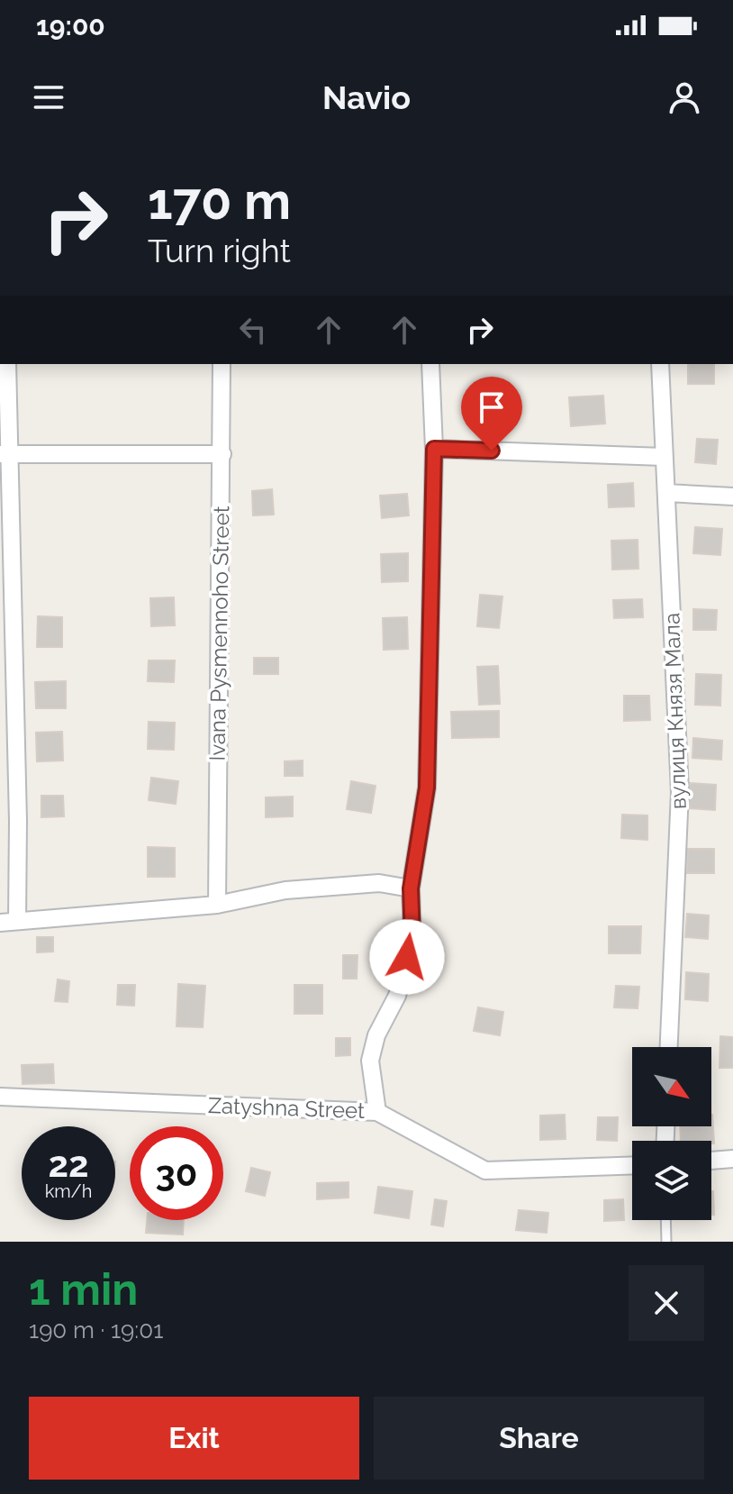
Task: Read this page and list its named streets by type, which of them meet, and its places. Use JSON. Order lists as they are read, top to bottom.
{
  "streets": {
    "street": ["Ivana Pysmennoho Street", "вулиця Князя Мала", "Zatyshna Street"]
  },
  "north": "bottom right",
  "page": {
    "status": "19:00",
    "header": "Navio",
    "turn": ["170 m", "Turn right"],
    "speed": "22 km/h",
    "limit": "30",
    "heading": ["1 min", "190 m · 19:01"],
    "buttons": ["Exit", "Share"]
  }
}
